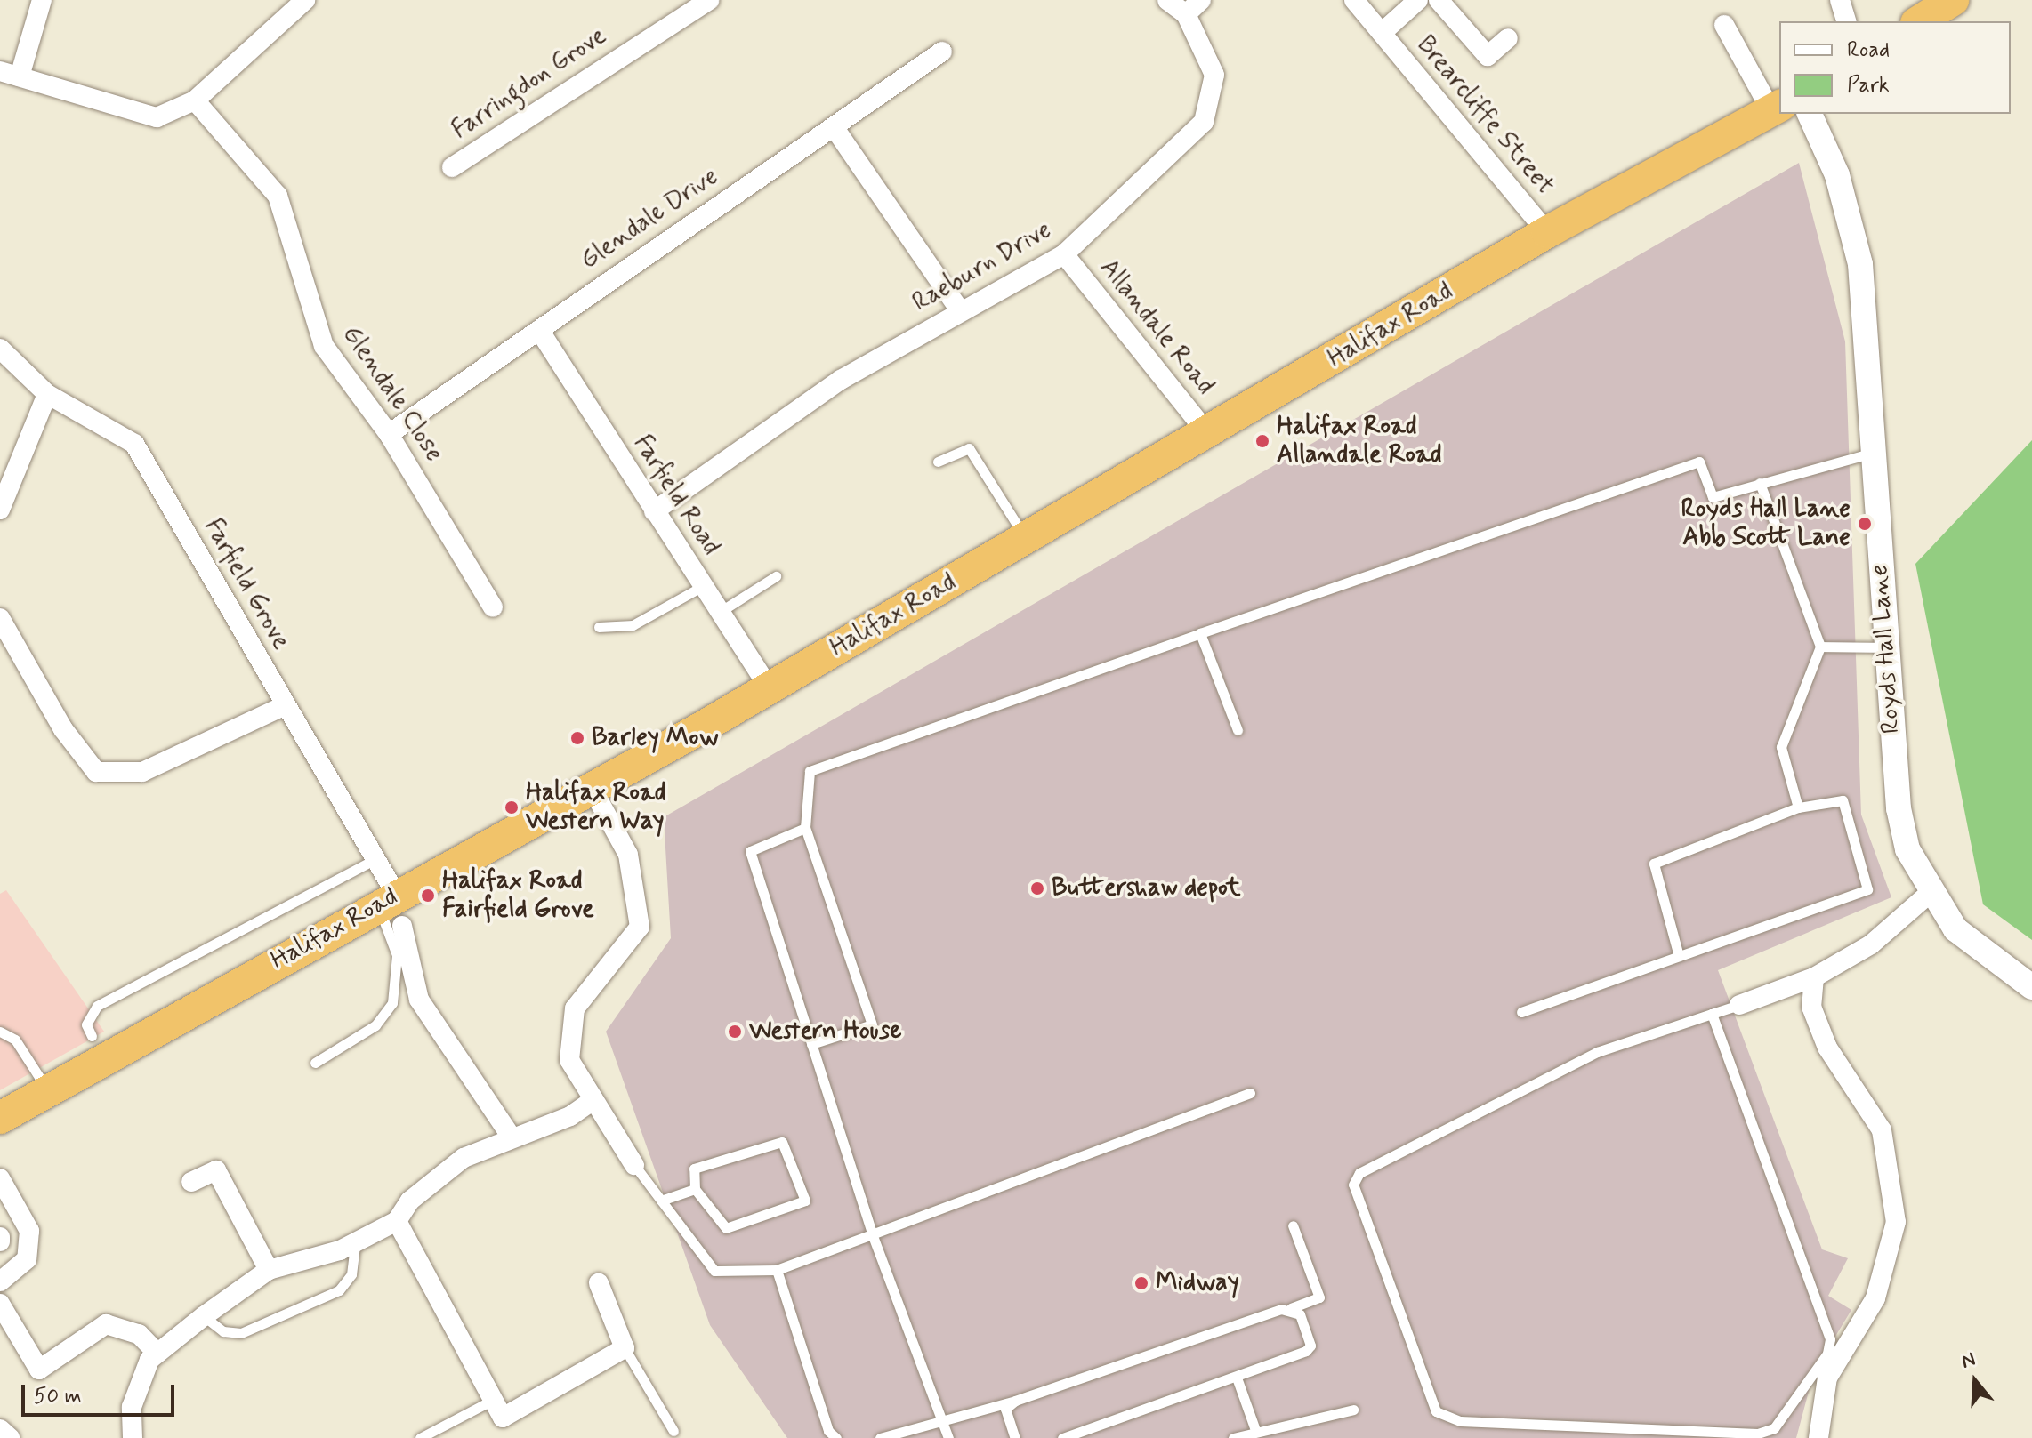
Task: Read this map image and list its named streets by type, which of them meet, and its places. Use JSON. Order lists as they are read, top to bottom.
{
  "streets": {
    "highway": ["Halifax Road"],
    "street": [
      "Farringdon Grove",
      "Brearcliffe Street",
      "Glendale Drive",
      "Raeburn Drive",
      "Allandale Road",
      "Glendale Close",
      "Farfield Road",
      "Farfield Grove",
      "Royds Hall Lane"
    ]
  },
  "crossings": [
    ["Brearcliffe Street", "Halifax Road"],
    ["Glendale Drive", "Glendale Close"],
    ["Glendale Drive", "Farfield Road"],
    ["Raeburn Drive", "Allandale Road"],
    ["Raeburn Drive", "Farfield Road"],
    ["Halifax Road", "Allandale Road"],
    ["Halifax Road", "Farfield Road"],
    ["Halifax Road", "Farfield Grove"]
  ],
  "places": [
    "Halifax Road Allandale Road",
    "Royds Hall Lane Abb Scott Lane",
    "Barley Mow",
    "Halifax Road Western Way",
    "Buttershaw depot",
    "Halifax Road Fairfield Grove",
    "Western House",
    "Midway"
  ],
  "legend": ["Road", "Park"],
  "scale_bar": "50 m",
  "north": "top"
}
